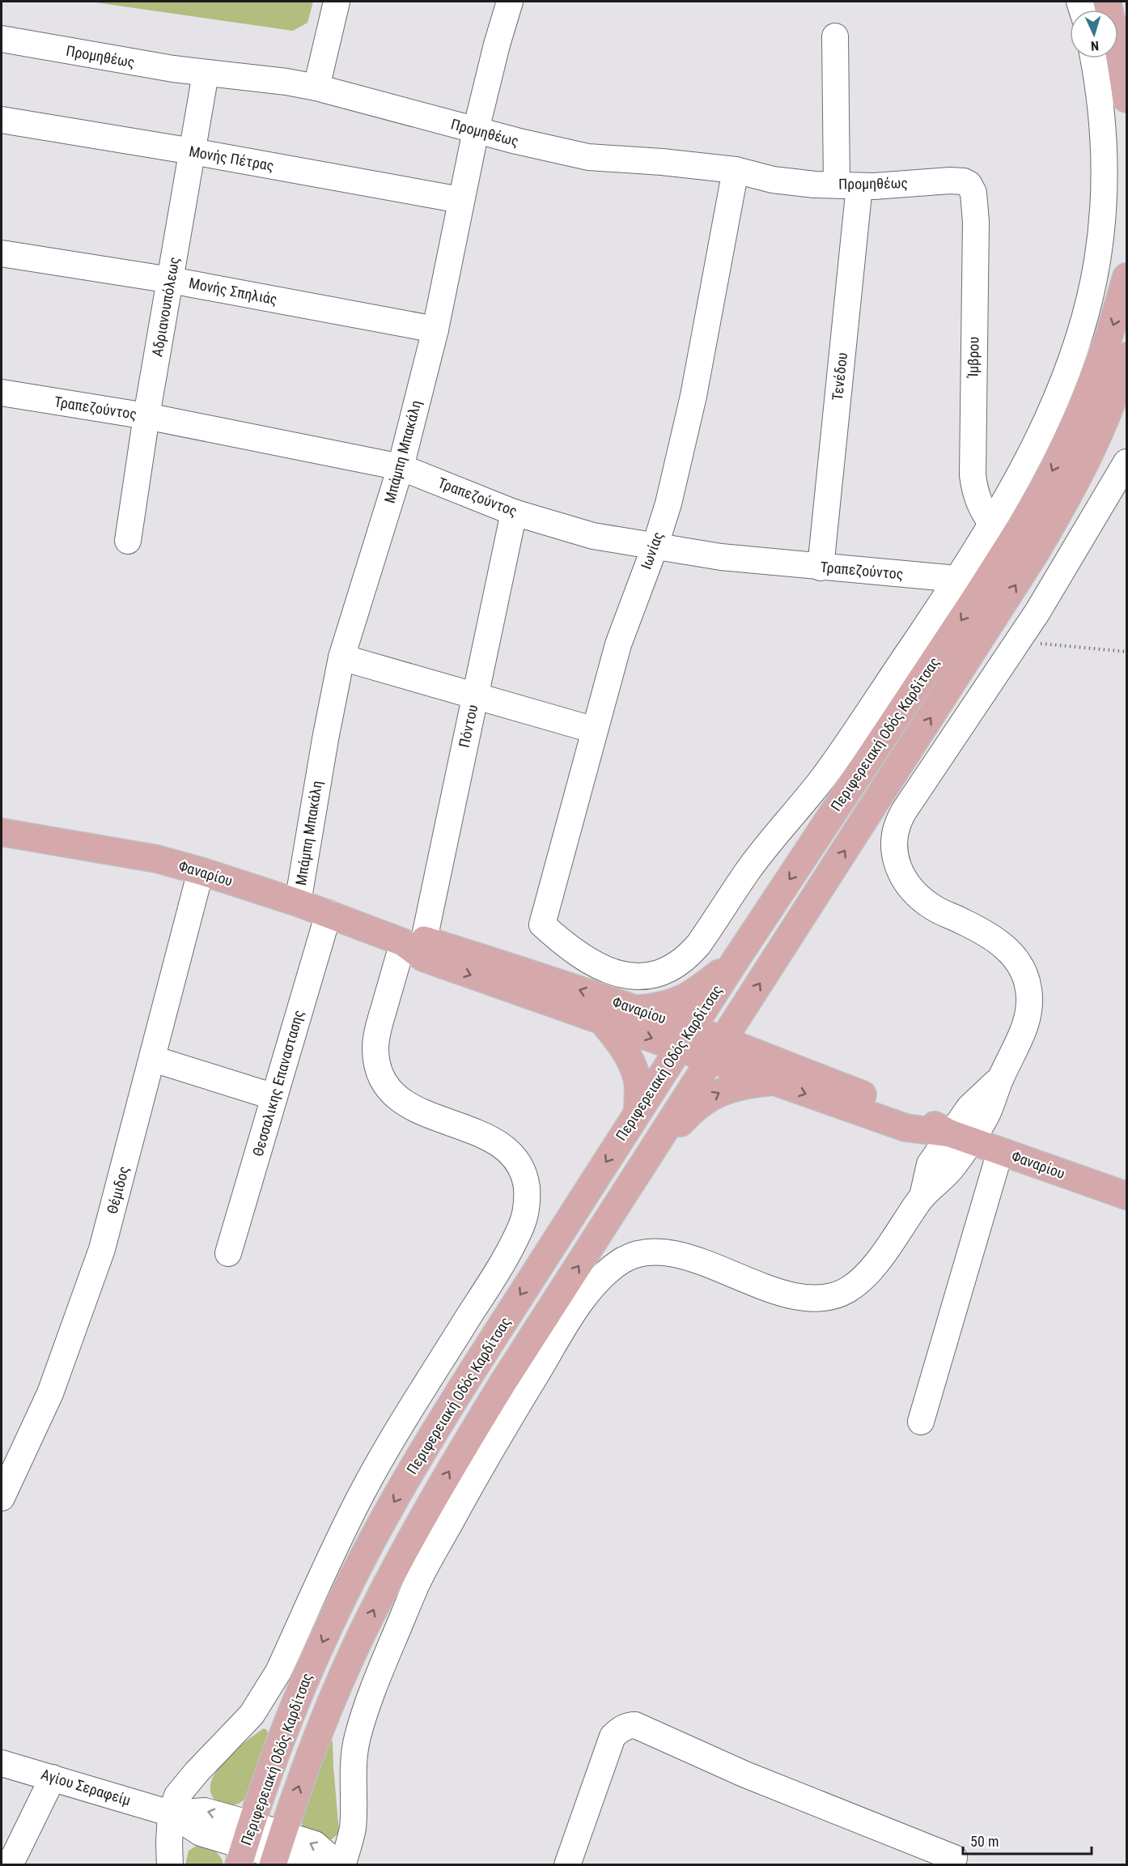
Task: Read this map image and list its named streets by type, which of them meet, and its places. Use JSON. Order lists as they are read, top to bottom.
{
  "streets": {
    "main road": ["Περιφερειακή Οδός Καρδίτσας", "Φαναρίου"],
    "street": [
      "Προμηθέως",
      "Μονής Πέτρας",
      "Μονής Σπηλιάς",
      "Αδριανουπόλεως",
      "Ίμβρου",
      "Τενέδου",
      "Τραπεζούντος",
      "Μπάμπη Μπακάλη",
      "Ιωνίας",
      "Πόντου",
      "Θεσσαλικης Επαναστασης",
      "Θέμιδος",
      "Αγίου Σεραφείμ"
    ]
  },
  "crossings": [
    ["Προμηθέως", "Αδριανουπόλεως"],
    ["Προμηθέως", "Ίμβρου"],
    ["Προμηθέως", "Τενέδου"],
    ["Προμηθέως", "Μπάμπη Μπακάλη"],
    ["Προμηθέως", "Ιωνίας"],
    ["Μονής Πέτρας", "Αδριανουπόλεως"],
    ["Μονής Πέτρας", "Μπάμπη Μπακάλη"],
    ["Μονής Σπηλιάς", "Αδριανουπόλεως"],
    ["Μονής Σπηλιάς", "Μπάμπη Μπακάλη"],
    ["Αδριανουπόλεως", "Τραπεζούντος"],
    ["Τενέδου", "Τραπεζούντος"],
    ["Τραπεζούντος", "Μπάμπη Μπακάλη"],
    ["Τραπεζούντος", "Ιωνίας"],
    ["Τραπεζούντος", "Πόντου"],
    ["Μπάμπη Μπακάλη", "Φαναρίου"],
    ["Πόντου", "Φαναρίου"],
    ["Πόντου", "Αγίου Σεραφείμ"],
    ["Περιφερειακή Οδός Καρδίτσας", "Φαναρίου"],
    ["Περιφερειακή Οδός Καρδίτσας", "Αγίου Σεραφείμ"],
    ["Φαναρίου", "Θεσσαλικης Επαναστασης"],
    ["Φαναρίου", "Θέμιδος"]
  ],
  "scale_bar": "50 m",
  "north": "bottom"
}
